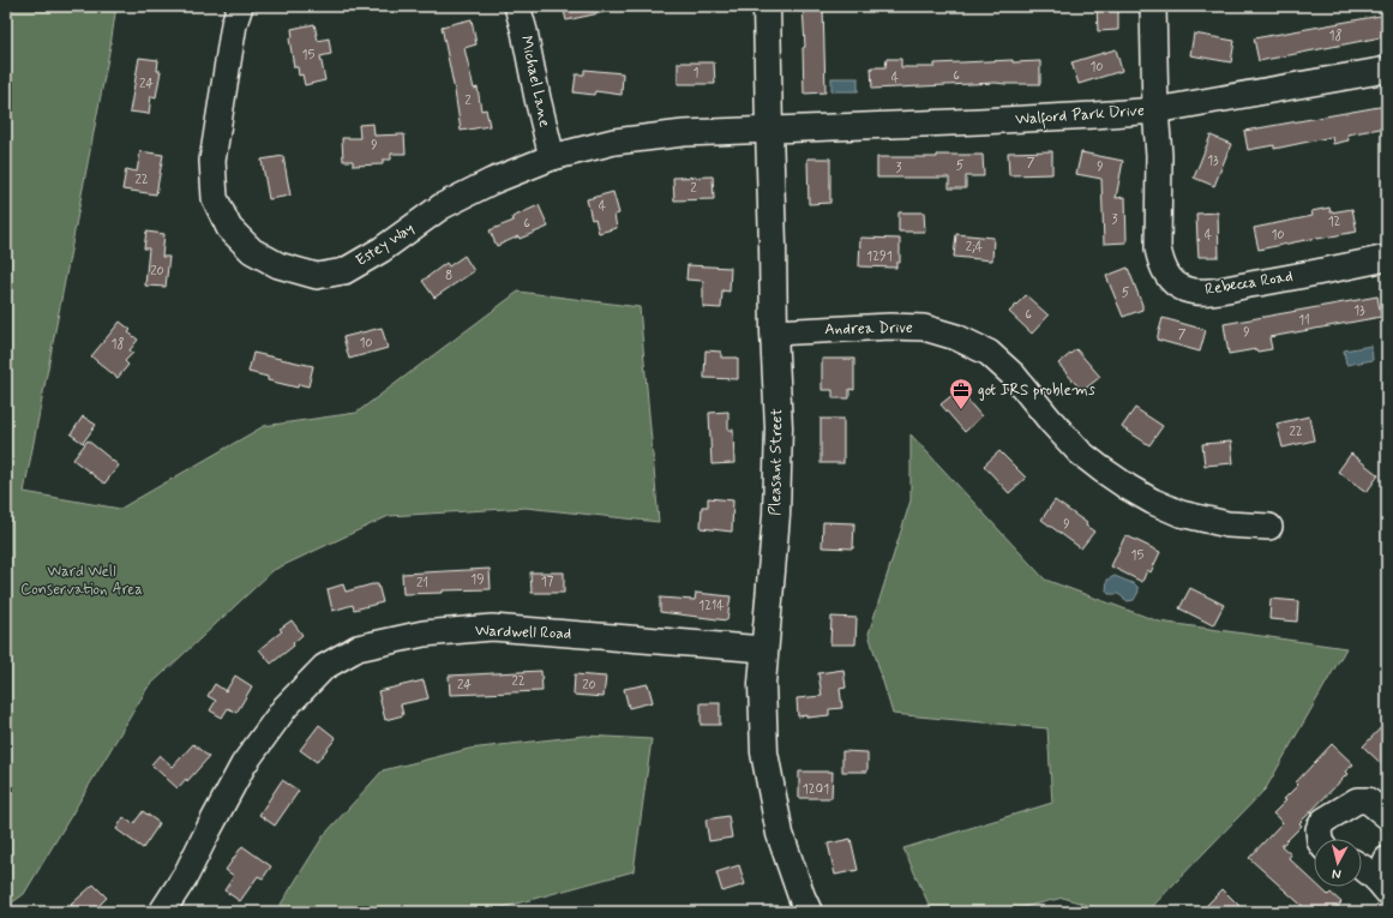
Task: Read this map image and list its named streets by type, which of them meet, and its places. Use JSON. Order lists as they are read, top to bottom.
{
  "streets": {
    "main road": ["Pleasant Street"],
    "street": [
      "Michael Lane",
      "Walford Park Drive",
      "Estey Way",
      "Rebecca Road",
      "Andrea Drive",
      "Wardwell Road"
    ]
  },
  "crossings": [
    ["Michael Lane", "Estey Way"],
    ["Walford Park Drive", "Estey Way"],
    ["Walford Park Drive", "Rebecca Road"],
    ["Walford Park Drive", "Pleasant Street"],
    ["Estey Way", "Pleasant Street"],
    ["Andrea Drive", "Pleasant Street"],
    ["Pleasant Street", "Wardwell Road"]
  ],
  "parks": ["Ward Well Conservation Area"],
  "places": {
    "office": ["got IRS problems"]
  },
  "house_numbers": [
    "18",
    "15",
    "10",
    "1",
    "6",
    "4",
    "24",
    "2",
    "9",
    "13",
    "7",
    "5",
    "9",
    "3",
    "22",
    "2",
    "4",
    "3",
    "12",
    "6",
    "4",
    "10",
    "2;4",
    "1291",
    "20",
    "8",
    "5",
    "13",
    "6",
    "11",
    "9",
    "7",
    "10",
    "18",
    "22",
    "9",
    "15",
    "19",
    "17",
    "21",
    "1214",
    "22",
    "24",
    "20",
    "1201"
  ],
  "north": "bottom"
}
